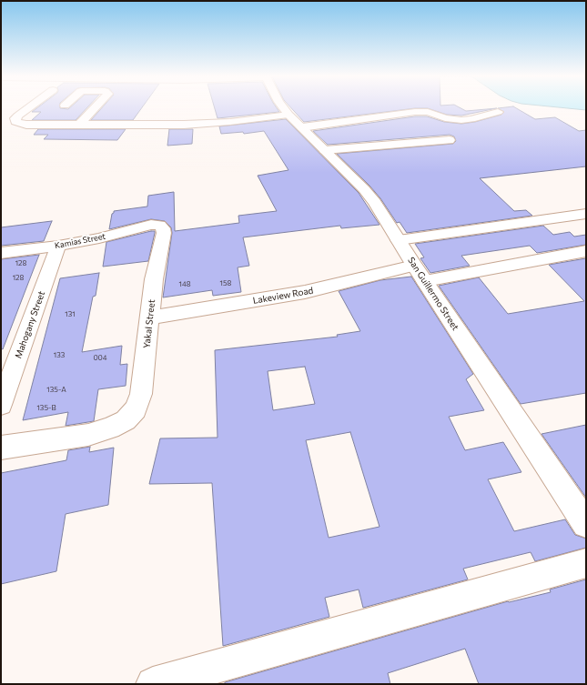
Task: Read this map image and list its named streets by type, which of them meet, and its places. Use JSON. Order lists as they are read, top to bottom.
{
  "streets": {
    "street": [
      "Kamias Street",
      "San Guillermo Street",
      "Lakeview Road",
      "Yakal Street",
      "Mahogany Street"
    ]
  },
  "crossings": [
    ["Kamias Street", "Yakal Street"],
    ["Kamias Street", "Mahogany Street"],
    ["San Guillermo Street", "Lakeview Road"],
    ["Lakeview Road", "Yakal Street"]
  ],
  "house_numbers": [
    "128",
    "128",
    "158",
    "148",
    "131",
    "133",
    "004",
    "135-A",
    "135-B"
  ]
}
